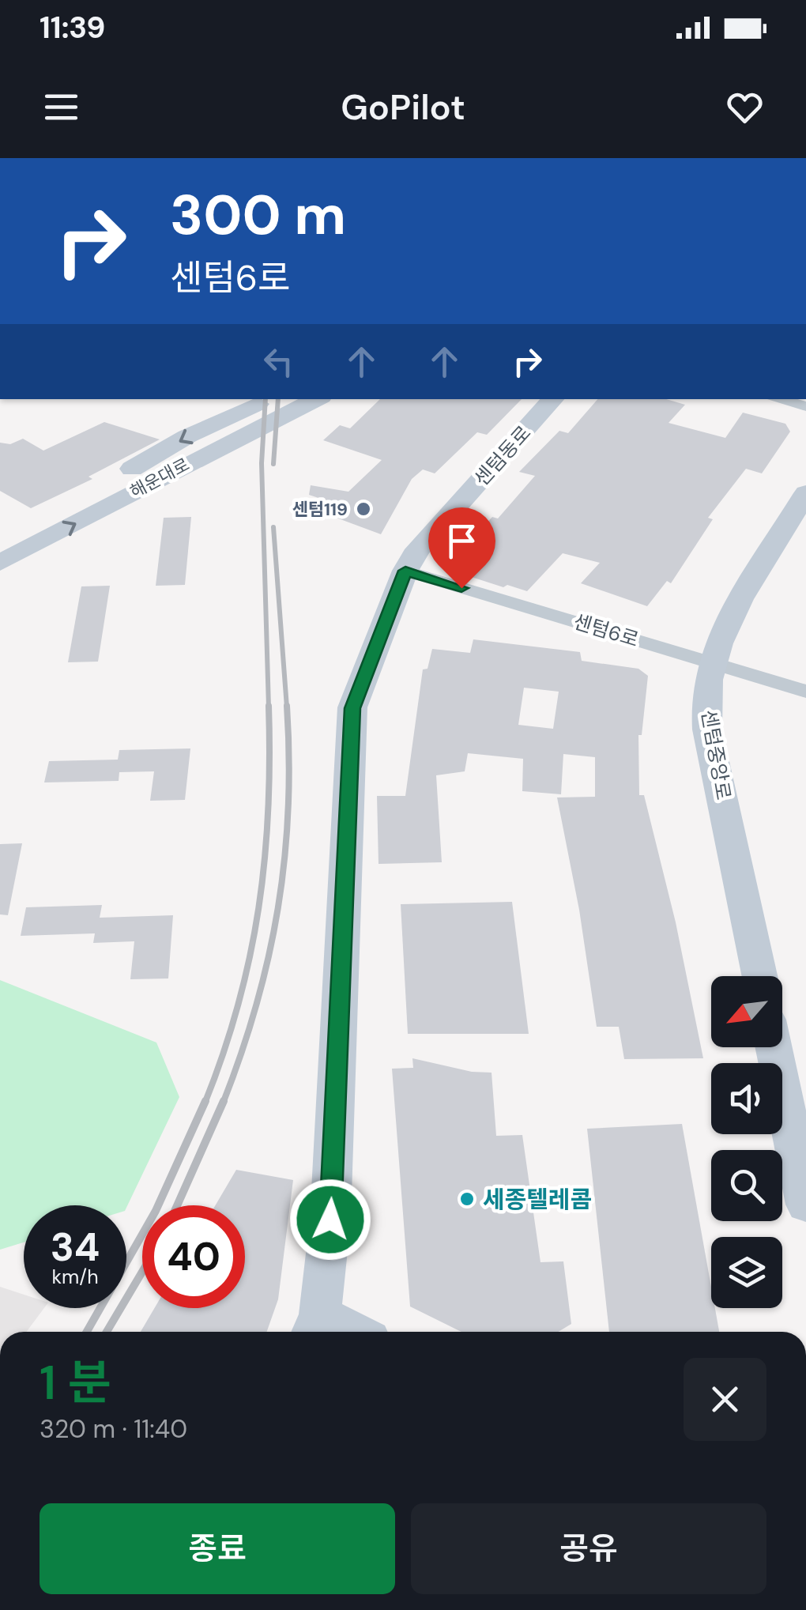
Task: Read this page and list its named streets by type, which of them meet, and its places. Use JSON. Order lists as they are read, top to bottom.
{
  "streets": {
    "main road": ["센텀동로", "해운대로", "센텀중앙로"],
    "street": ["센텀6로"]
  },
  "crossings": [
    ["센텀동로", "센텀6로"],
    ["센텀6로", "센텀중앙로"]
  ],
  "places": ["센텀119", "세종텔레콤"],
  "north": "bottom left",
  "page": {
    "status": "11:39",
    "header": "GoPilot",
    "turn": ["300 m", "센텀6로"],
    "speed": "34 km/h",
    "limit": "40",
    "heading": ["1 분", "320 m · 11:40"],
    "buttons": ["종료", "공유"]
  }
}
